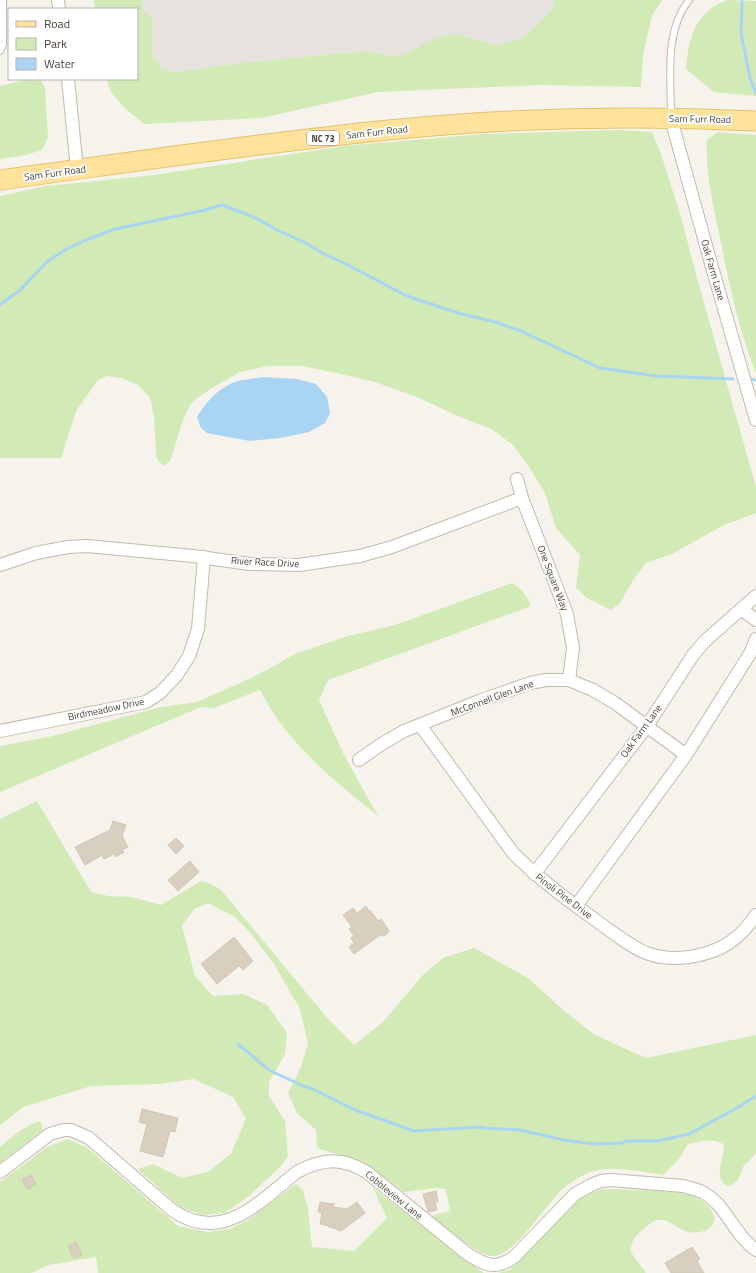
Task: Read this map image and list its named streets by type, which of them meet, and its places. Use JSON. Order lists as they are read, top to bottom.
{
  "streets": {
    "main road": ["Sam Furr Road", "NC 73"],
    "street": [
      "Oak Farm Lane",
      "River Race Drive",
      "One Square Way",
      "McConnell Glen Lane",
      "Birdmeadow Drive",
      "Pinoli Pine Drive",
      "Cobbleview Lane"
    ]
  },
  "crossings": [
    ["Sam Furr Road", "Oak Farm Lane"],
    ["Oak Farm Lane", "McConnell Glen Lane"],
    ["Oak Farm Lane", "Pinoli Pine Drive"],
    ["River Race Drive", "One Square Way"],
    ["River Race Drive", "Birdmeadow Drive"],
    ["One Square Way", "McConnell Glen Lane"],
    ["McConnell Glen Lane", "Pinoli Pine Drive"]
  ],
  "legend": ["Road", "Park", "Water"]
}
